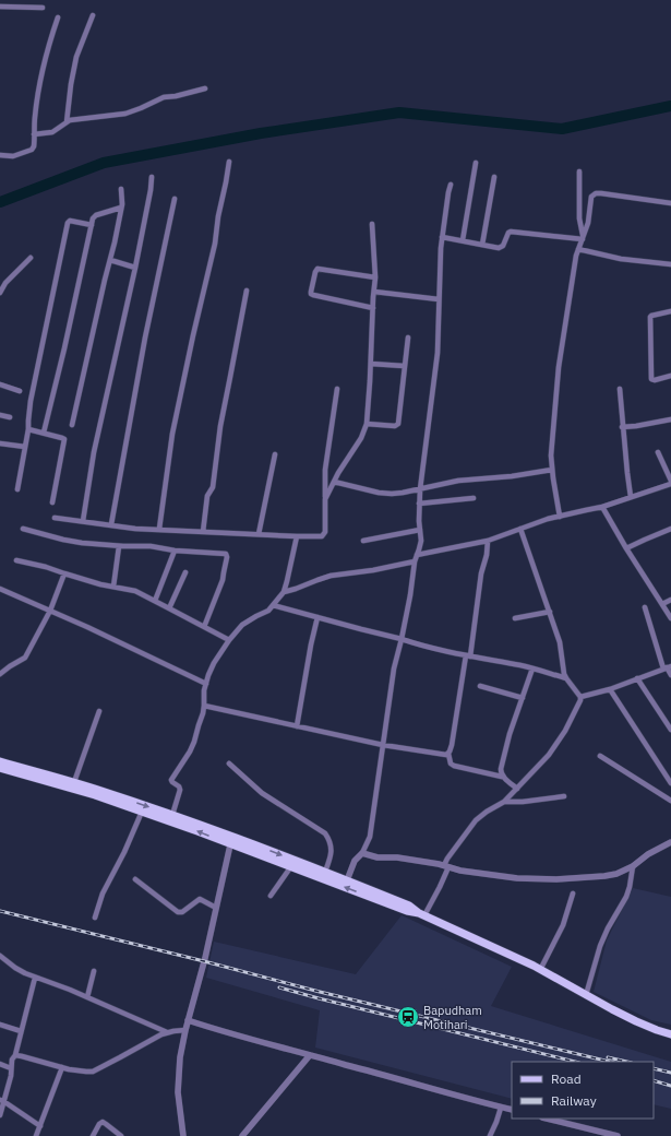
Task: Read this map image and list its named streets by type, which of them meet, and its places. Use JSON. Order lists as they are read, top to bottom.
{
  "places": {
    "station": ["Bapudham Motihari"]
  },
  "legend": ["Road", "Railway"]
}
